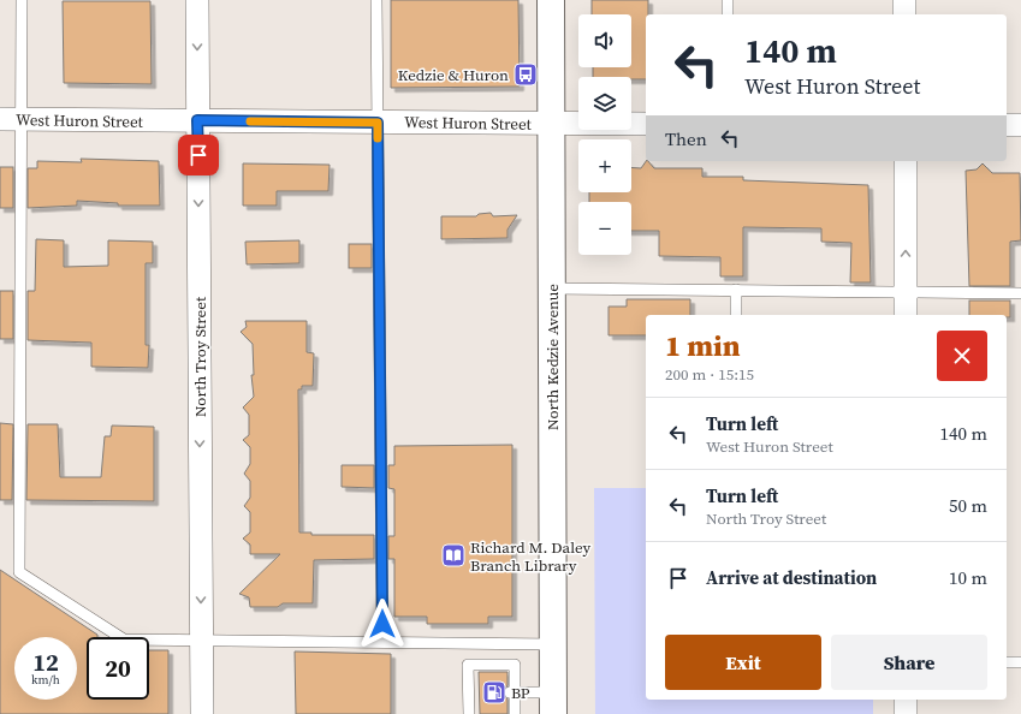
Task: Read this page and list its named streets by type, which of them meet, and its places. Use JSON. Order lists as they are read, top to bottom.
{
  "streets": {
    "main road": ["North Kedzie Avenue"],
    "street": ["West Huron Street", "North Troy Street"]
  },
  "crossings": [
    ["West Huron Street", "North Troy Street"],
    ["West Huron Street", "North Kedzie Avenue"]
  ],
  "one_way": ["North Troy Street"],
  "places": {
    "bus stop": ["Kedzie & Huron"],
    "library": ["Richard M. Daley Branch Library"],
    "fuel station": ["BP"]
  },
  "page": {
    "map_buttons": ["+", "−"],
    "turn": ["140 m", "West Huron Street"],
    "then": "Then",
    "heading": ["1 min", "200 m · 15:15"],
    "list": [
      {
        "name": "Turn left",
        "note": "West Huron Street",
        "value": "140 m"
      },
      {
        "name": "Turn left",
        "note": "North Troy Street",
        "value": "50 m"
      },
      {
        "name": "Arrive at destination",
        "value": "10 m"
      }
    ],
    "buttons": ["Exit", "Share"],
    "speed": "12 km/h",
    "limit": "20"
  }
}
